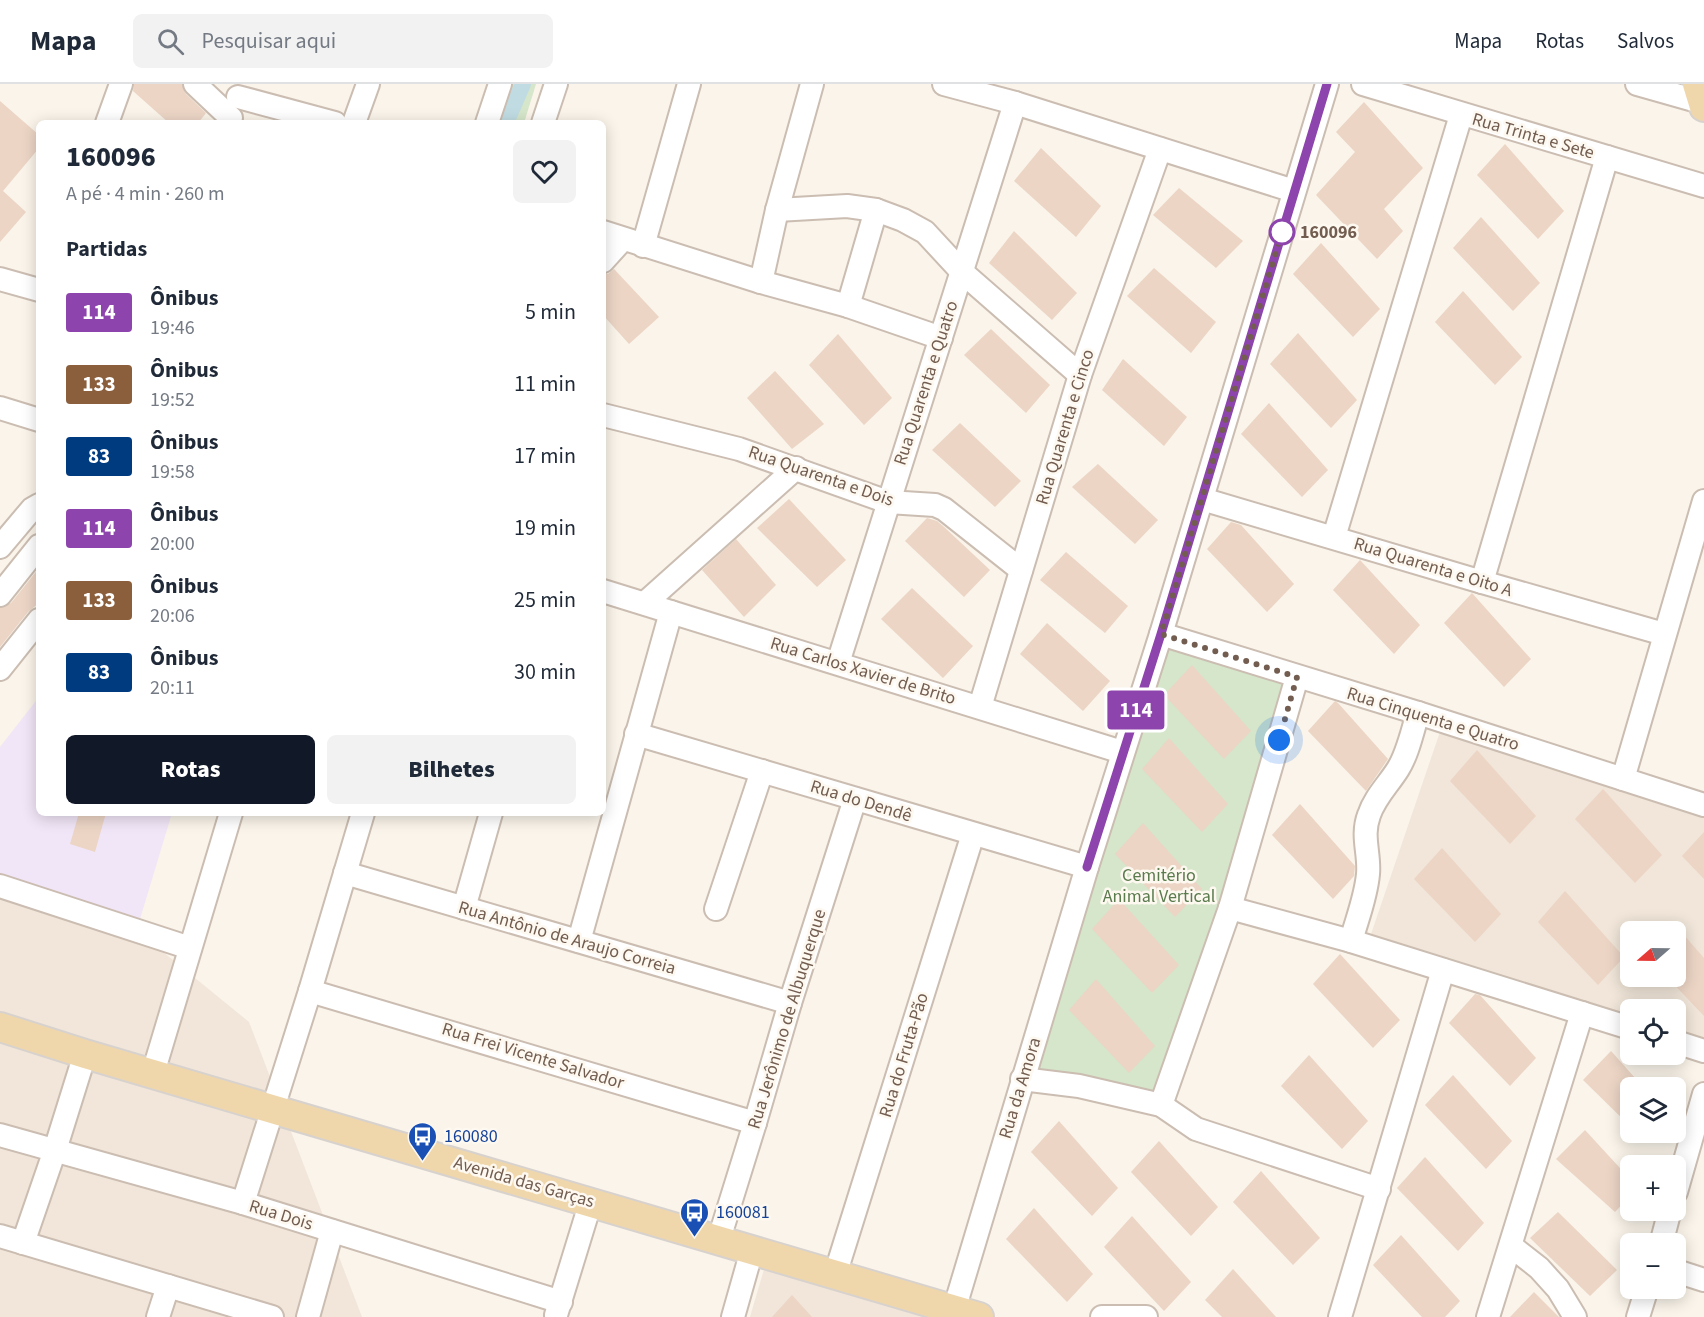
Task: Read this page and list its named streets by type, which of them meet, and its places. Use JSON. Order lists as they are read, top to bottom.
{
  "streets": {
    "main road": ["Avenida das Garças"],
    "street": [
      "Rua Trinta e Sete",
      "Rua Quarenta e Quatro",
      "Rua Quarenta e Cinco",
      "Rua Quarenta e Dois",
      "Rua Quarenta e Oito A",
      "Rua Carlos Xavier de Brito",
      "Rua Cinquenta e Quatro",
      "Rua do Dendê",
      "Rua Antônio de Araujo Correia",
      "Rua Jerônimo de Albuquerque",
      "Rua do Fruta-Pão",
      "Rua Frei Vicente Salvador",
      "Rua da Amora",
      "Rua Dois"
    ]
  },
  "crossings": [
    ["Rua Quarenta e Quatro", "Rua Quarenta e Dois"],
    ["Rua Quarenta e Quatro", "Rua Carlos Xavier de Brito"],
    ["Rua Quarenta e Cinco", "Rua Quarenta e Dois"],
    ["Rua Quarenta e Cinco", "Rua Carlos Xavier de Brito"],
    ["Rua Quarenta e Oito A", "Rua da Amora"],
    ["Rua Carlos Xavier de Brito", "Rua da Amora"],
    ["Rua Cinquenta e Quatro", "Rua da Amora"],
    ["Rua do Dendê", "Rua Jerônimo de Albuquerque"],
    ["Rua do Dendê", "Rua do Fruta-Pão"],
    ["Rua do Dendê", "Rua da Amora"],
    ["Rua Antônio de Araujo Correia", "Rua Jerônimo de Albuquerque"],
    ["Rua Jerônimo de Albuquerque", "Rua Frei Vicente Salvador"],
    ["Rua Jerônimo de Albuquerque", "Avenida das Garças"],
    ["Rua do Fruta-Pão", "Avenida das Garças"],
    ["Rua da Amora", "Avenida das Garças"]
  ],
  "parks": ["Cemitério Animal Vertical"],
  "places": {
    "other": ["160096"],
    "bus stop": ["160080", "160081"]
  },
  "lines": ["bus line 114"],
  "north": "left",
  "page": {
    "header": "Mapa",
    "search": "Pesquisar aqui",
    "nav": ["Mapa", "Rotas", "Salvos"],
    "on_map": "114",
    "heading": [
      ["160096", "A pé · 4 min · 260 m"],
      "Partidas"
    ],
    "list": [
      {
        "mark": "114",
        "name": "Ônibus",
        "note": "19:46",
        "value": "5 min"
      },
      {
        "mark": "133",
        "name": "Ônibus",
        "note": "19:52",
        "value": "11 min"
      },
      {
        "mark": "83",
        "name": "Ônibus",
        "note": "19:58",
        "value": "17 min"
      },
      {
        "mark": "114",
        "name": "Ônibus",
        "note": "20:00",
        "value": "19 min"
      },
      {
        "mark": "133",
        "name": "Ônibus",
        "note": "20:06",
        "value": "25 min"
      },
      {
        "mark": "83",
        "name": "Ônibus",
        "note": "20:11",
        "value": "30 min"
      }
    ],
    "buttons": ["Rotas", "Bilhetes"],
    "map_buttons": ["+", "−"]
  }
}
